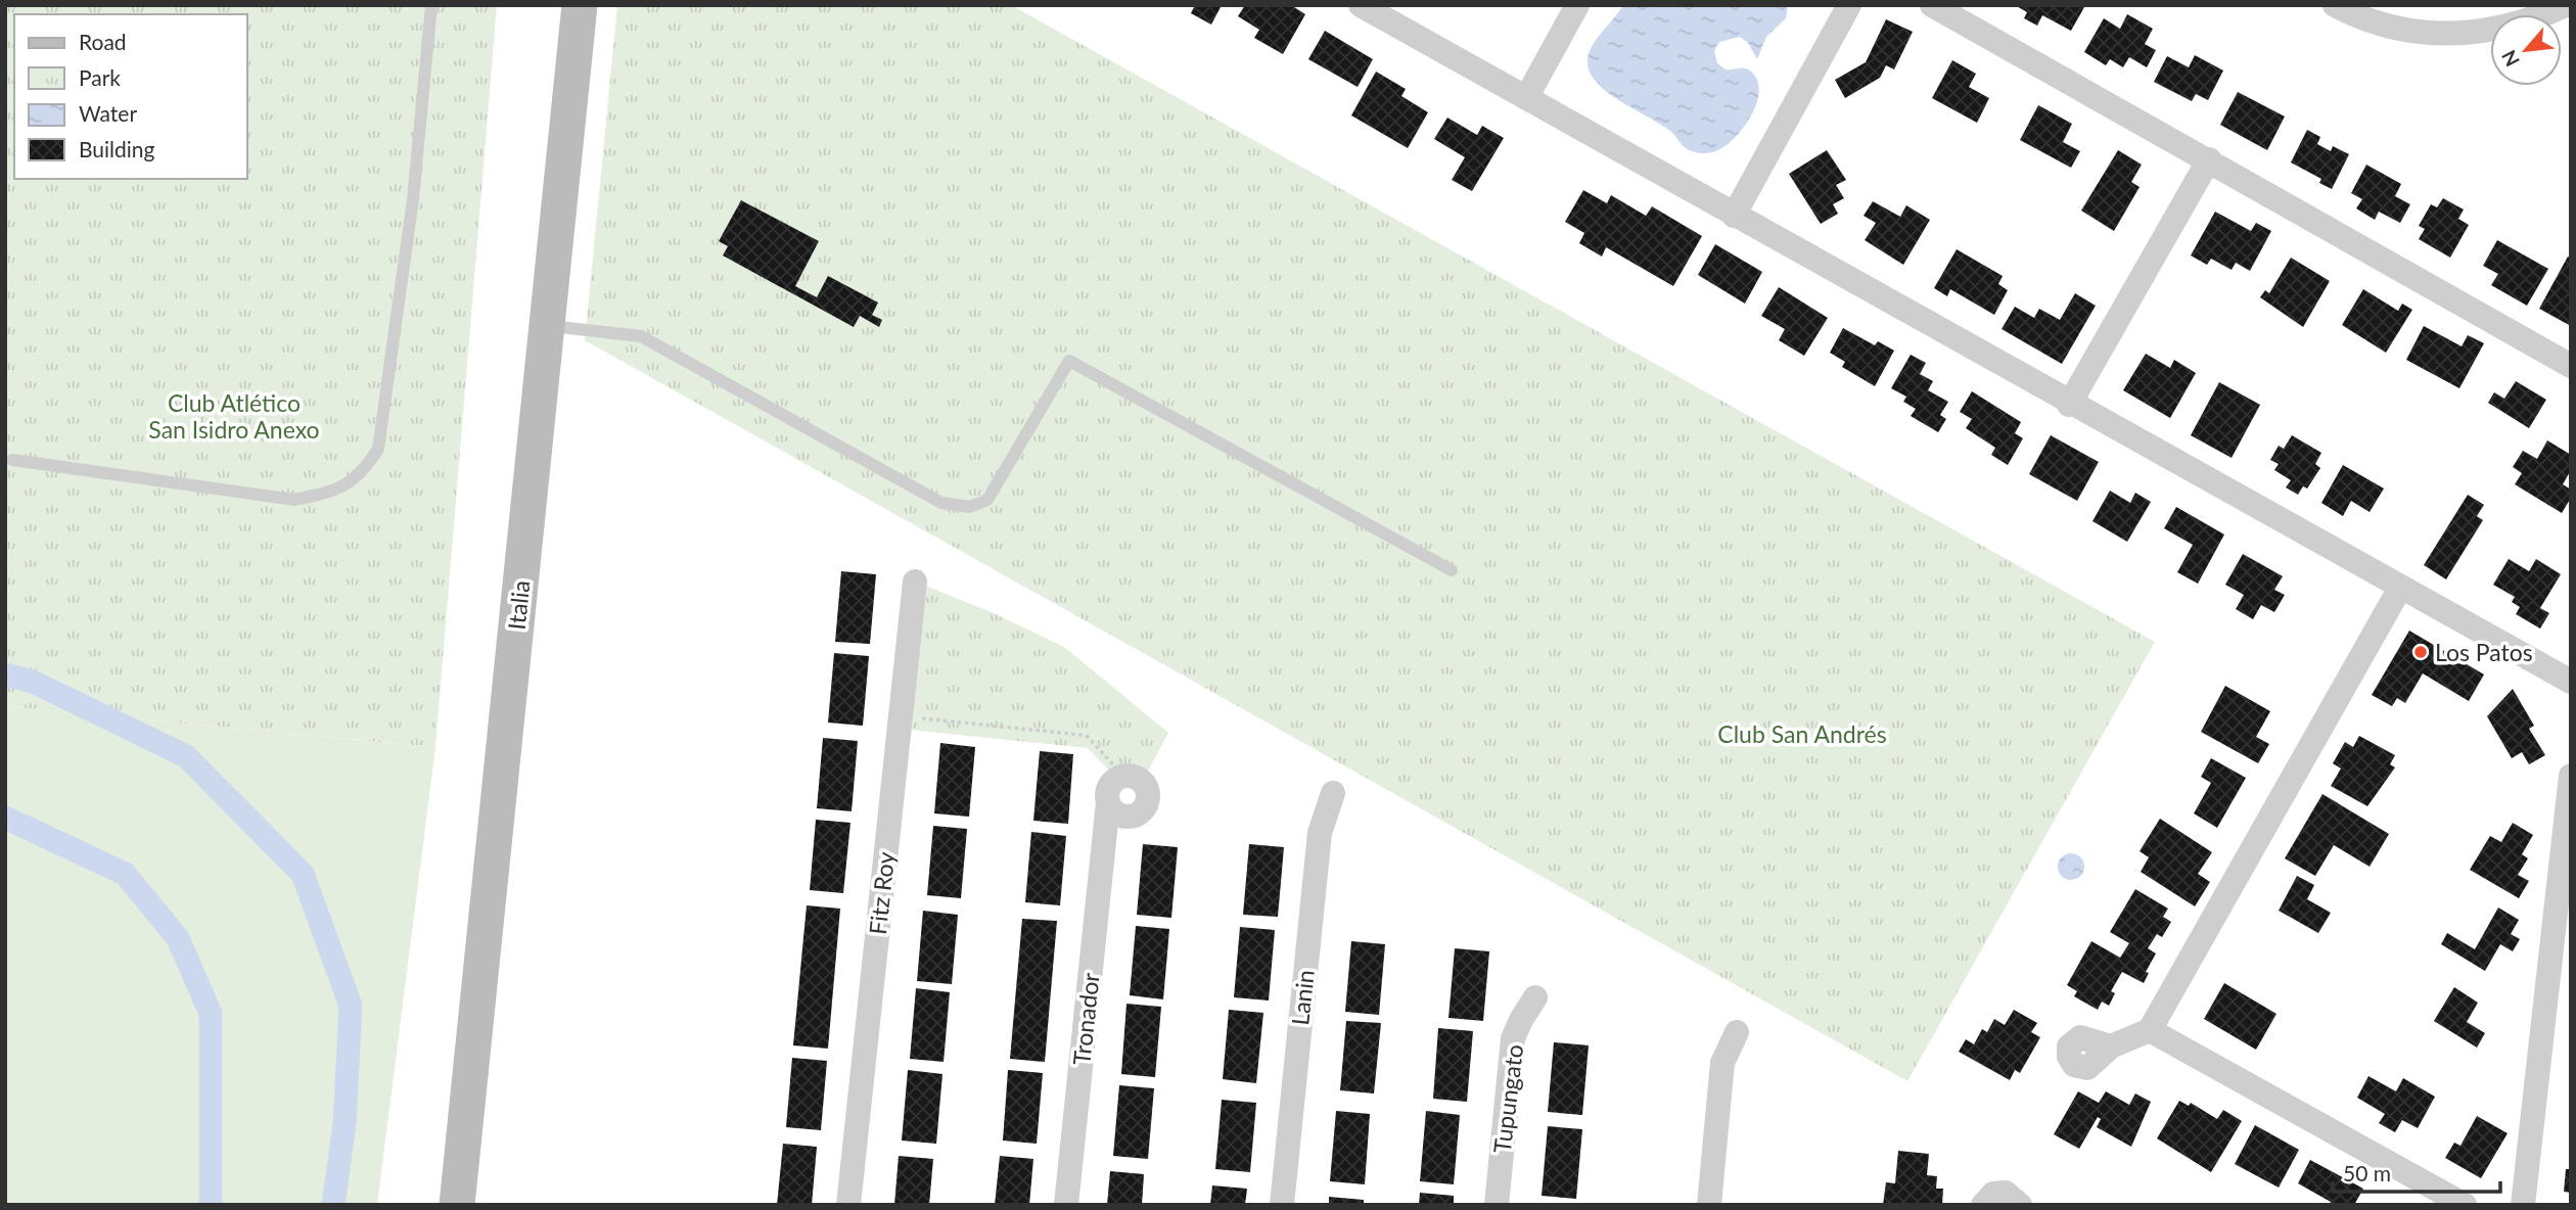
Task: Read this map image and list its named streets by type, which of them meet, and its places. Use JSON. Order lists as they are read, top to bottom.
{
  "streets": {
    "street": [
      "Italia",
      "Fitz Roy",
      "Lanin",
      "Tronador",
      "Tupungato"
    ]
  },
  "parks": ["Club Atlético San Isidro Anexo", "Club San Andrés"],
  "places": ["Los Patos"],
  "legend": [
    "Road",
    "Park",
    "Water",
    "Building"
  ],
  "scale_bar": "50 m",
  "north": "bottom left"
}
